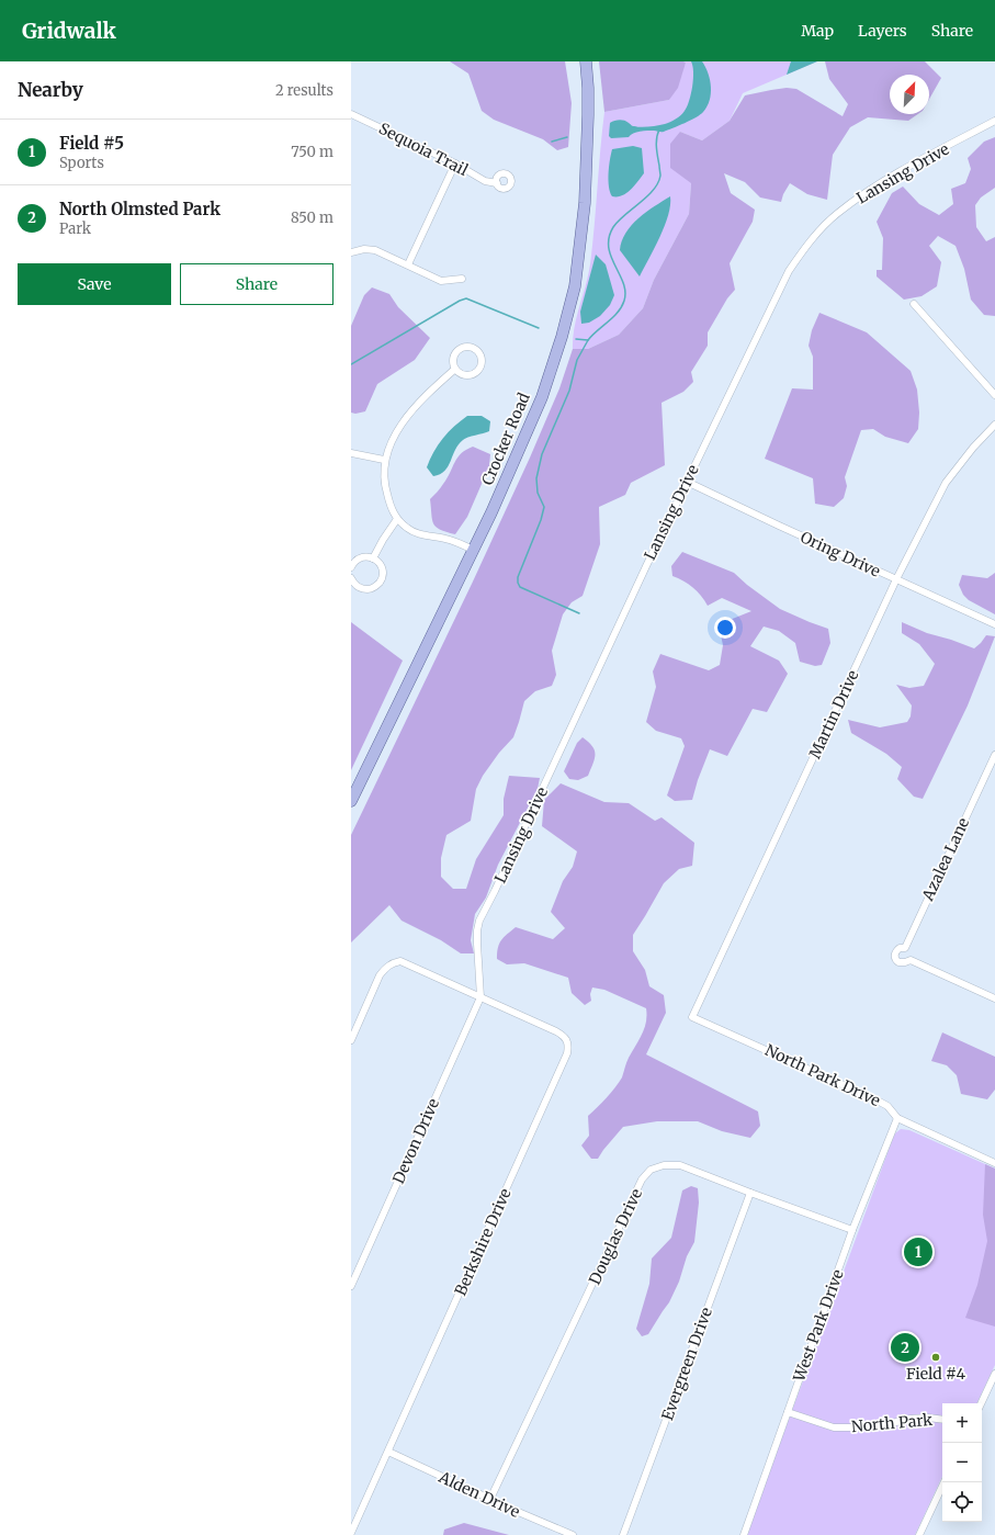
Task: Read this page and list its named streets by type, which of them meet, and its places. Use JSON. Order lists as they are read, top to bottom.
{
  "streets": {
    "main road": ["Crocker Road"],
    "street": [
      "Sequoia Trail",
      "Lansing Drive",
      "Oring Drive",
      "Martin Drive",
      "Azalea Lane",
      "North Park Drive",
      "Devon Drive",
      "Douglas Drive",
      "Berkshire Drive",
      "West Park Drive",
      "Evergreen Drive",
      "North Park",
      "Alden Drive"
    ]
  },
  "crossings": [
    ["Lansing Drive", "Oring Drive"],
    ["Lansing Drive", "Devon Drive"],
    ["Lansing Drive", "Berkshire Drive"],
    ["Oring Drive", "Martin Drive"],
    ["Martin Drive", "North Park Drive"],
    ["North Park Drive", "West Park Drive"],
    ["Devon Drive", "Berkshire Drive"],
    ["Douglas Drive", "West Park Drive"],
    ["Douglas Drive", "Evergreen Drive"],
    ["Douglas Drive", "Alden Drive"],
    ["Berkshire Drive", "Alden Drive"],
    ["West Park Drive", "North Park"]
  ],
  "places": ["Field #4"],
  "north": "top right",
  "page": {
    "header": "Gridwalk",
    "nav": ["Map", "Layers", "Share"],
    "heading": ["Nearby", "2 results"],
    "list": [
      {
        "mark": "1",
        "name": "Field #5",
        "note": "Sports",
        "value": "750 m"
      },
      {
        "mark": "2",
        "name": "North Olmsted Park",
        "note": "Park",
        "value": "850 m"
      }
    ],
    "buttons": ["Save", "Share"],
    "pins": ["1", "2"],
    "map_buttons": ["+", "−"]
  }
}
